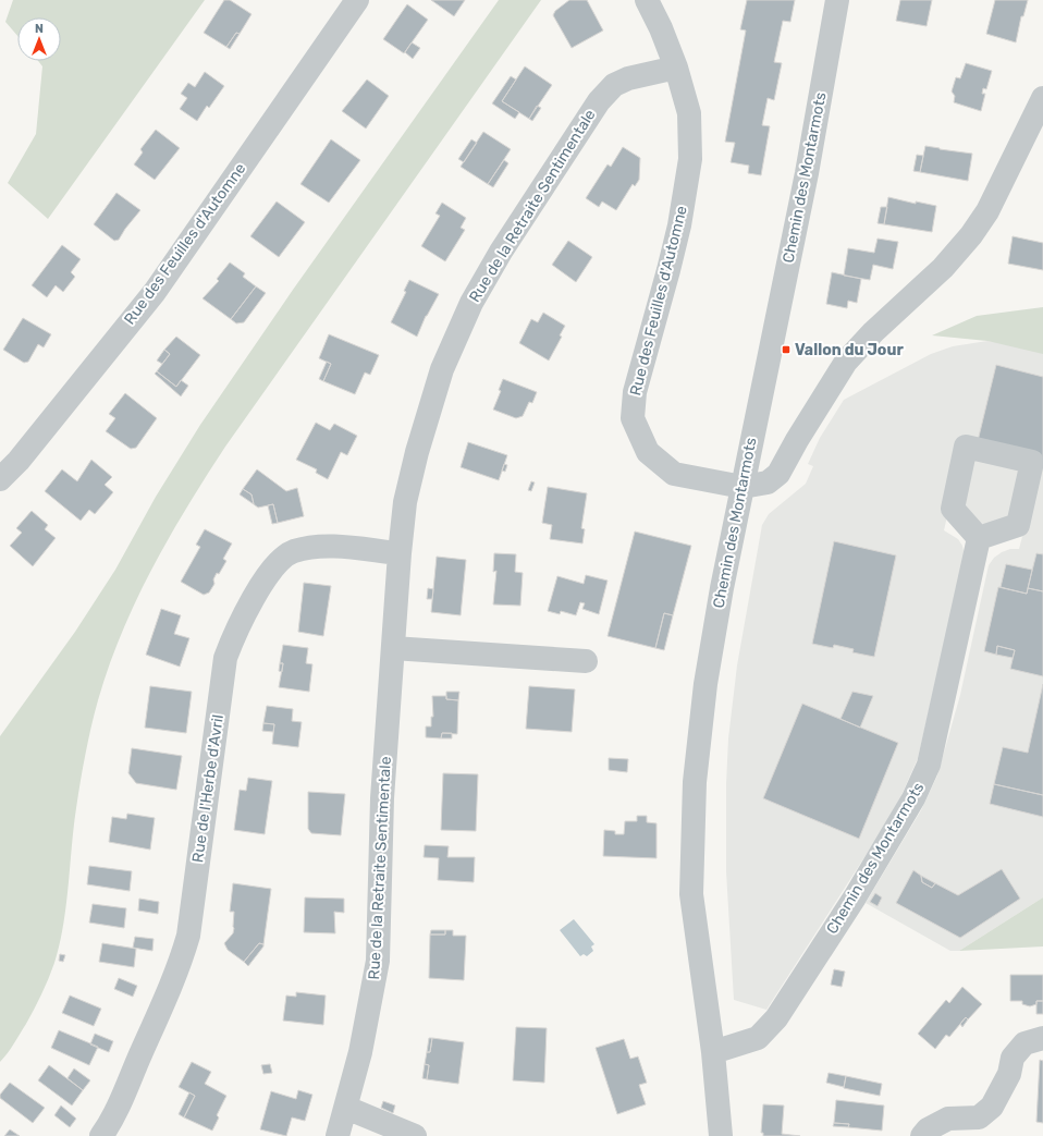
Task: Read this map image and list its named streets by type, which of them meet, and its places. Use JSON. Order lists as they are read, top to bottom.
{
  "streets": {
    "street": [
      "Chemin des Montarmots",
      "Rue de la Retraite Sentimentale",
      "Rue des Feuilles d'Automne",
      "Rue de l'Herbe d'Avril"
    ]
  },
  "crossings": [
    ["Chemin des Montarmots", "Rue des Feuilles d'Automne"],
    ["Rue de la Retraite Sentimentale", "Rue des Feuilles d'Automne"],
    ["Rue de la Retraite Sentimentale", "Rue de l'Herbe d'Avril"]
  ],
  "places": {
    "transit": ["Vallon du Jour"]
  },
  "north": "top"
}
